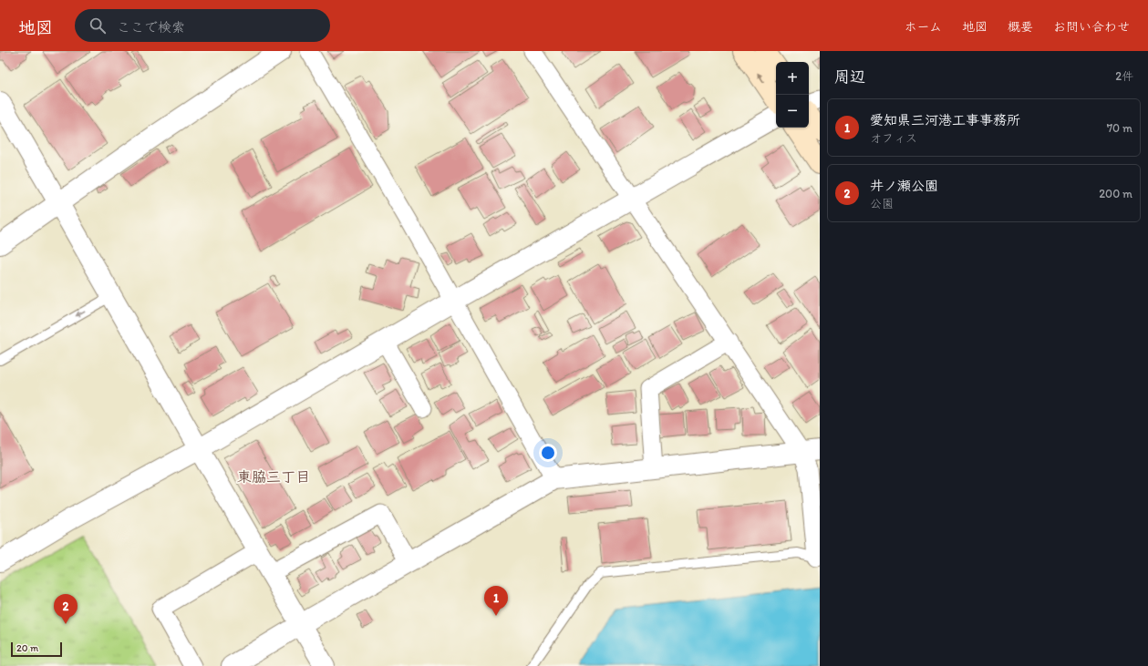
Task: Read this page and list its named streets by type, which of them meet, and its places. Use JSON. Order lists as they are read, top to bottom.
{
  "districts": ["東脇三丁目"],
  "scale_bar": "20 m",
  "page": {
    "header": "地図",
    "search": "ここで検索",
    "nav": [
      "ホーム",
      "地図",
      "概要",
      "お問い合わせ"
    ],
    "heading": ["周辺", "2件"],
    "map_buttons": ["+", "−"],
    "list": [
      {
        "mark": "1",
        "name": "愛知県三河港工事事務所",
        "note": "オフィス",
        "value": "70 m"
      },
      {
        "mark": "2",
        "name": "井ノ瀬公園",
        "note": "公園",
        "value": "200 m"
      }
    ],
    "pins": ["1", "2"],
    "scale": "20 m"
  }
}
